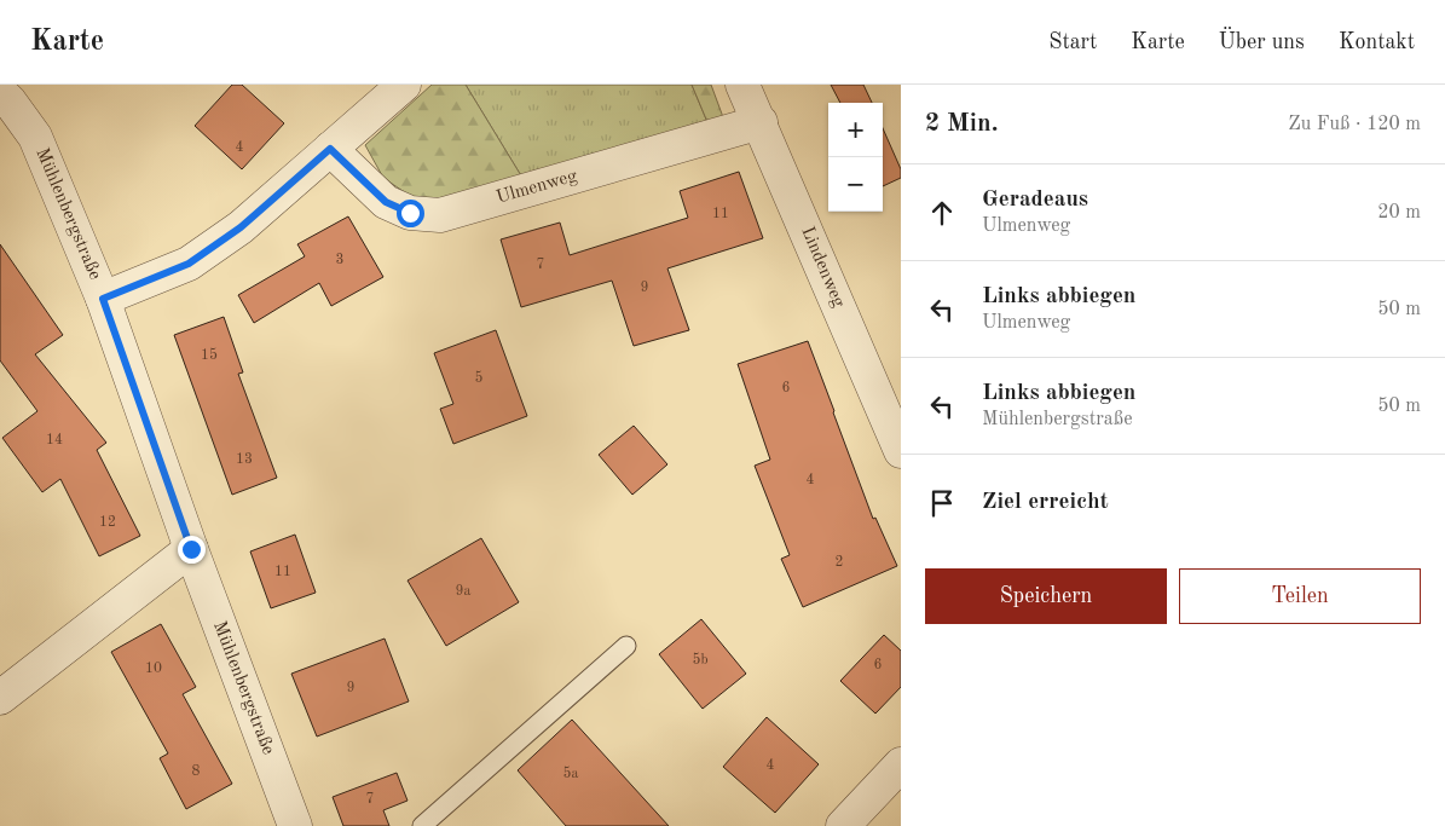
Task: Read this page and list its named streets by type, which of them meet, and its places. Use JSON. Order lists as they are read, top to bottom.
{
  "streets": {
    "street": ["Ulmenweg", "Mühlenbergstraße", "Lindenweg"]
  },
  "crossings": [
    ["Ulmenweg", "Lindenweg"]
  ],
  "house_numbers": [
    "4",
    "11",
    "3",
    "7",
    "9",
    "15",
    "5",
    "6",
    "14",
    "13",
    "4",
    "12",
    "2",
    "11",
    "9a",
    "5b",
    "6",
    "10",
    "9",
    "4",
    "8",
    "5a",
    "7"
  ],
  "page": {
    "header": "Karte",
    "nav": [
      "Start",
      "Karte",
      "Über uns",
      "Kontakt"
    ],
    "heading": ["2 Min.", "Zu Fuß · 120 m"],
    "map_buttons": ["+", "−"],
    "list": [
      ["Geradeaus", "Ulmenweg", "20 m"],
      ["Links abbiegen", "Ulmenweg", "50 m"],
      ["Links abbiegen", "Mühlenbergstraße", "50 m"],
      "Ziel erreicht"
    ],
    "buttons": ["Speichern", "Teilen"]
  }
}
